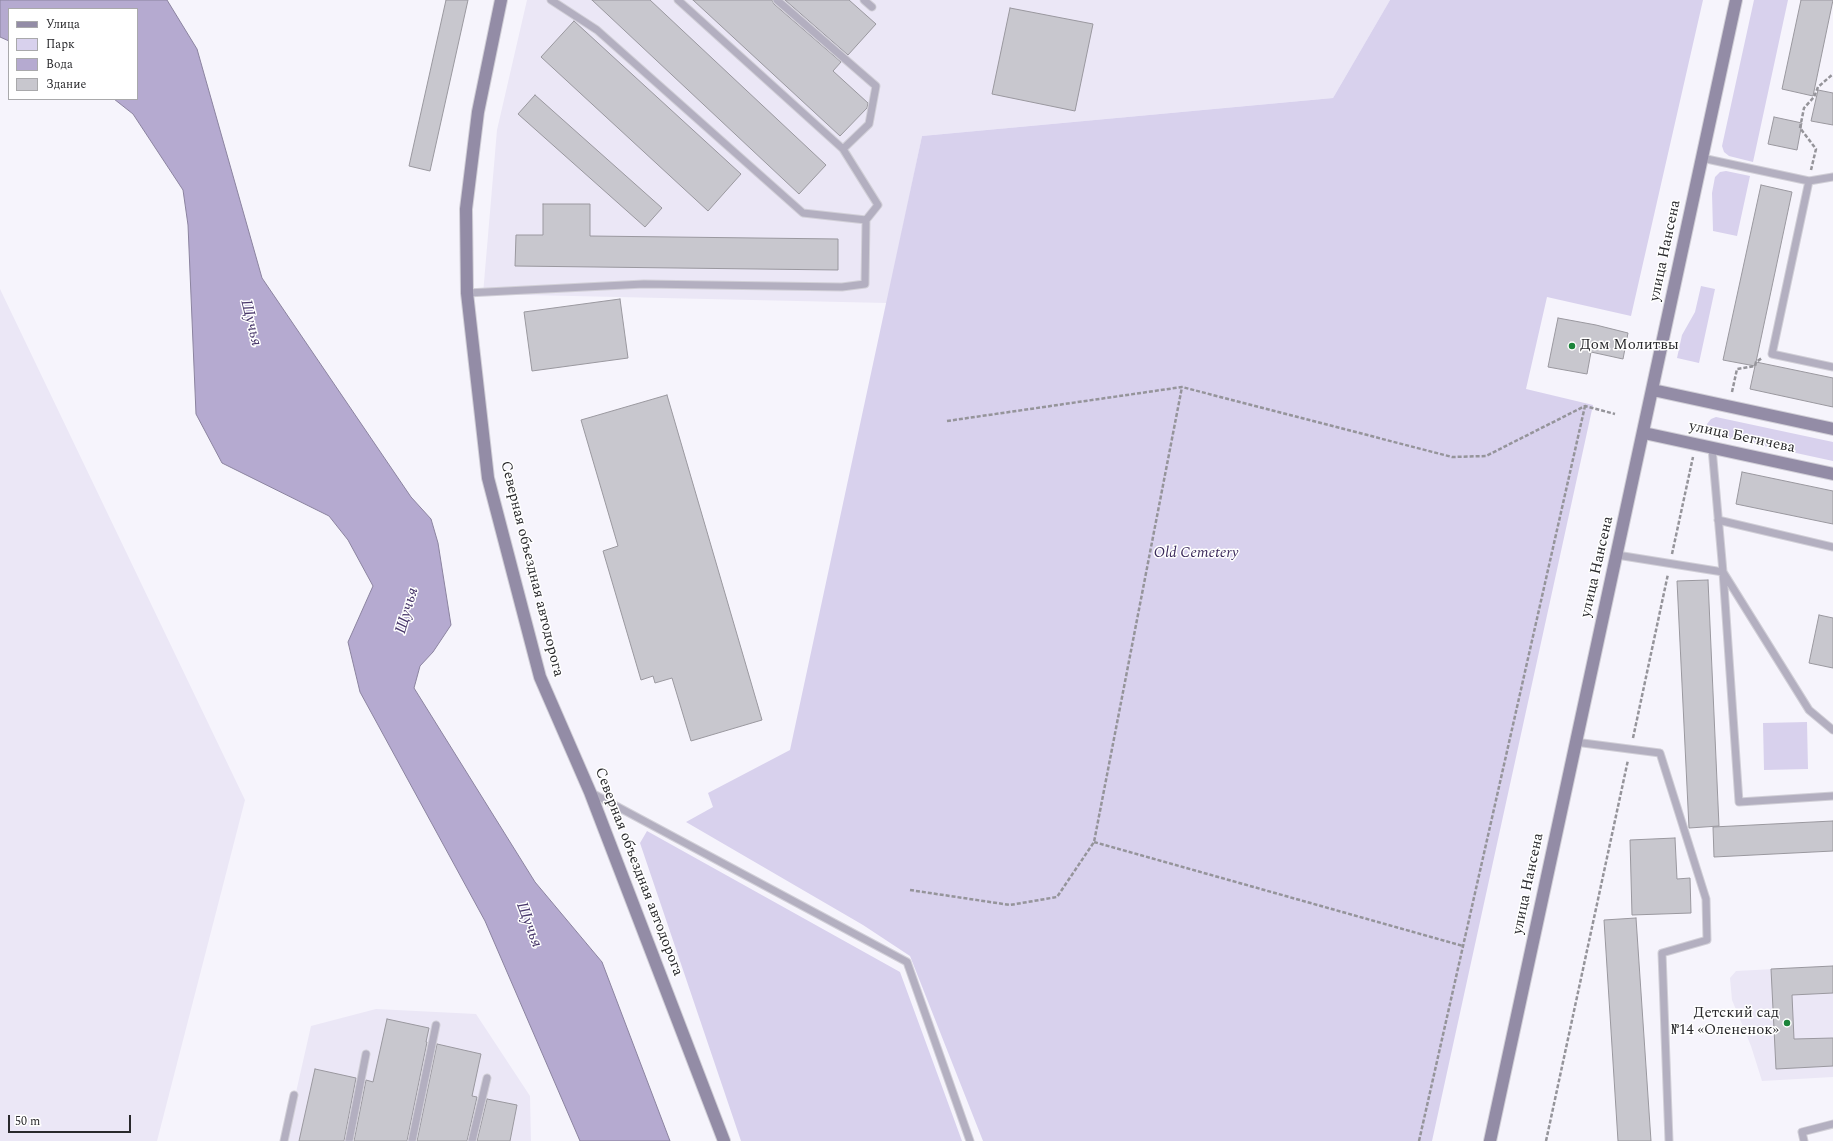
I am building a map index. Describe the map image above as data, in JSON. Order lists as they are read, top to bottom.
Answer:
{
  "streets": {
    "street": ["улица Нансена", "улица Бегичева", "Северная объездная автодорога"]
  },
  "crossings": [
    ["улица Нансена", "улица Бегичева"]
  ],
  "water": ["Щучья"],
  "parks": ["Old Cemetery"],
  "places": ["Дом Молитвы", "Детский сад №14 «Олененок»"],
  "legend": [
    "Улица",
    "Парк",
    "Вода",
    "Здание"
  ],
  "scale_bar": "50 m"
}
